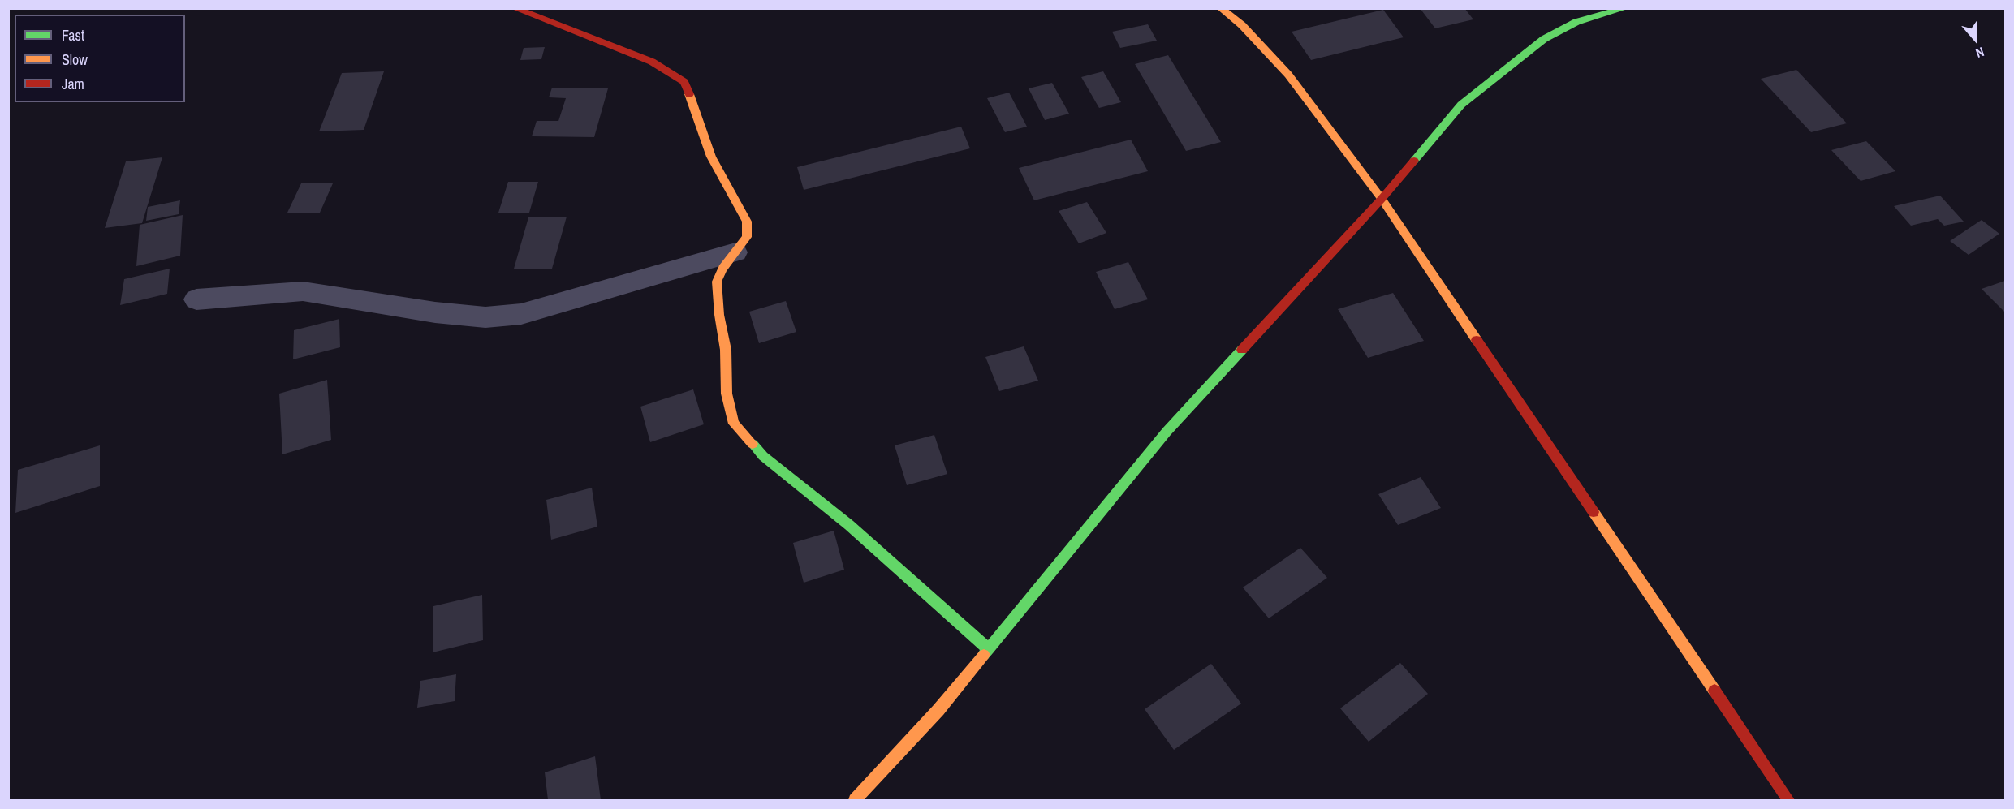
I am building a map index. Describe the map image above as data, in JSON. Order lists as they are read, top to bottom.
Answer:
{
  "legend": ["Fast", "Slow", "Jam"],
  "north": "bottom"
}
